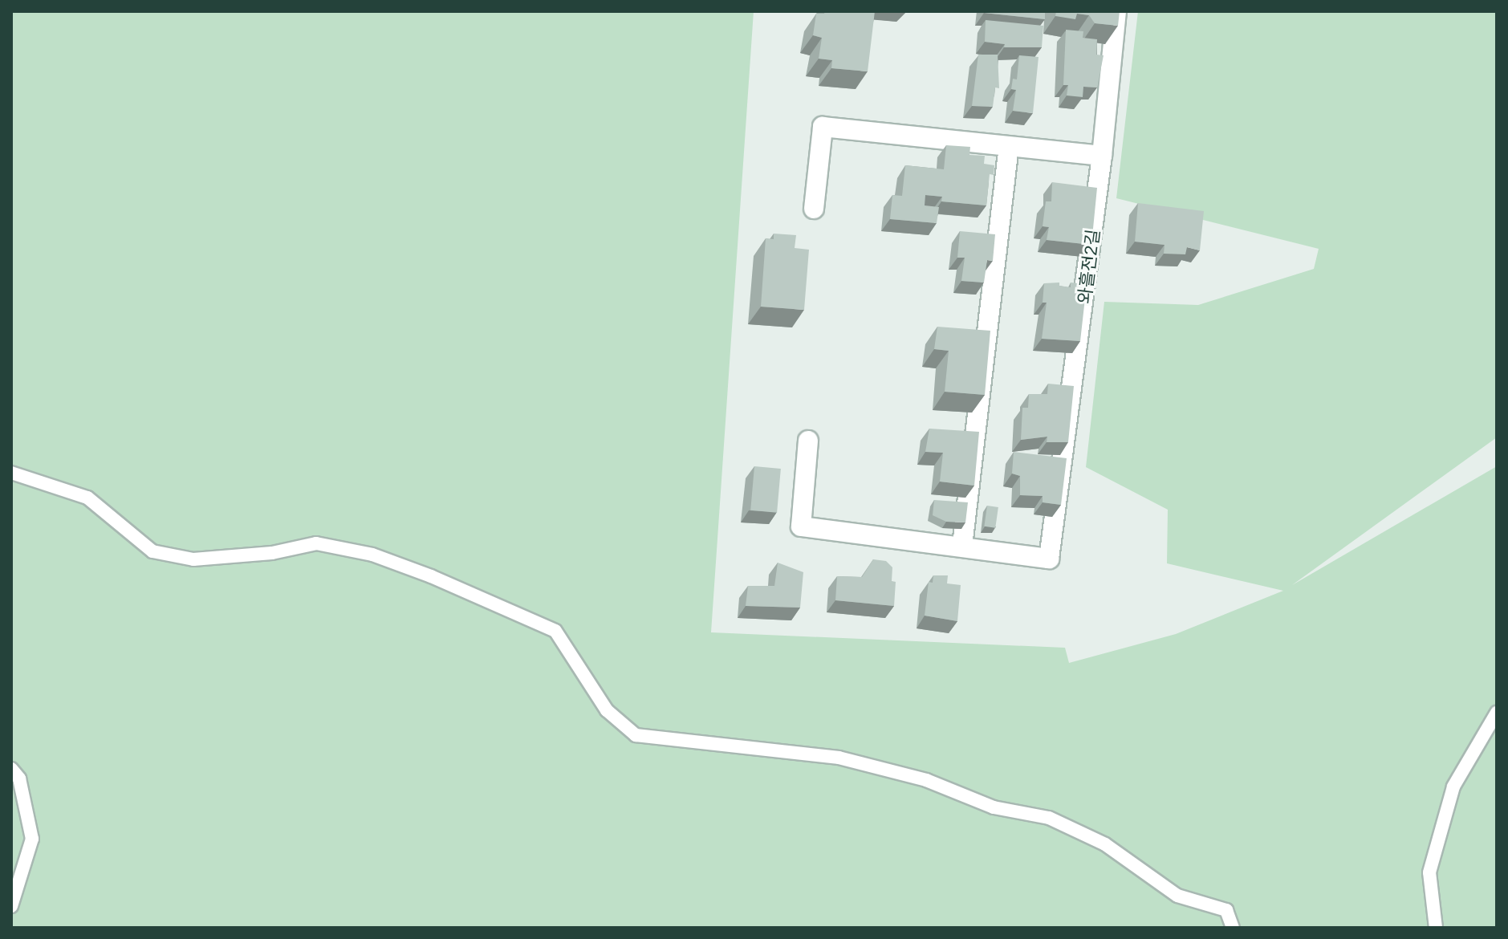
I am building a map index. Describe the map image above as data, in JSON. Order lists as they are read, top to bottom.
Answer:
{
  "streets": {
    "street": ["와흘전2길"]
  }
}
